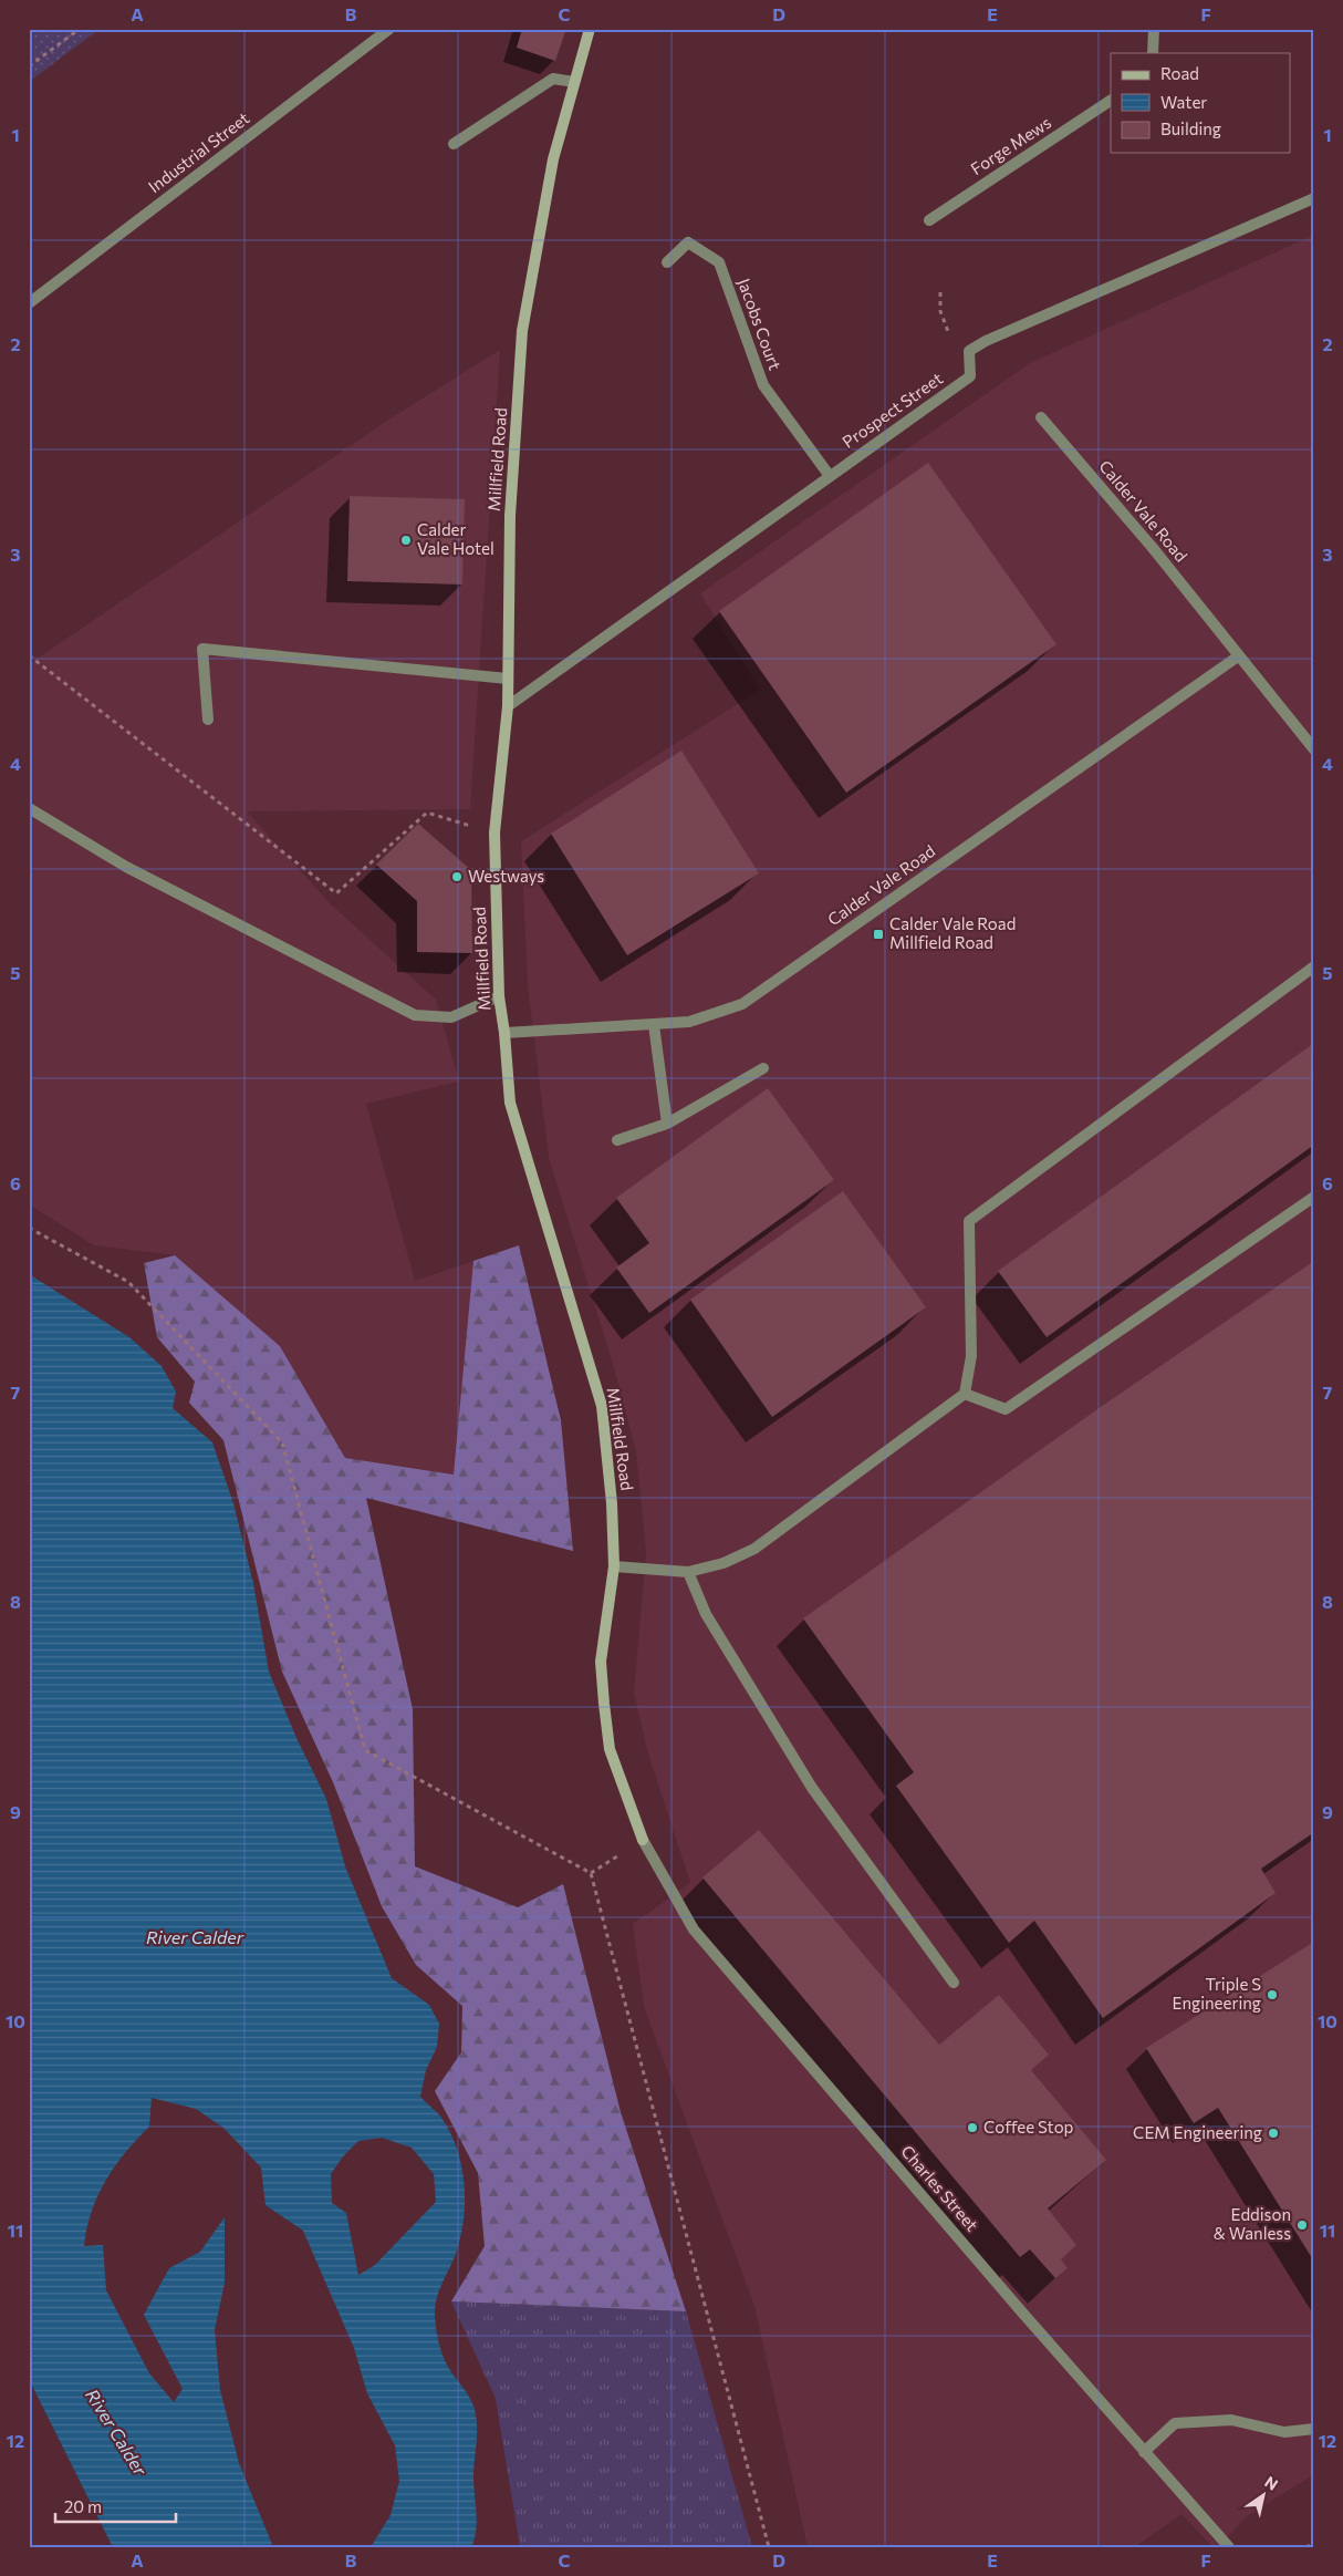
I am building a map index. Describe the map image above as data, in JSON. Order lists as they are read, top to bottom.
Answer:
{
  "streets": {
    "street": [
      "Forge Mews",
      "Industrial Street",
      "Jacobs Court",
      "Prospect Street",
      "Millfield Road",
      "Calder Vale Road",
      "Charles Street"
    ]
  },
  "crossings": [
    ["Jacobs Court", "Prospect Street"],
    ["Prospect Street", "Millfield Road"],
    ["Millfield Road", "Calder Vale Road"],
    ["Millfield Road", "Charles Street"]
  ],
  "water": ["River Calder"],
  "places": {
    "other": [
      "Calder Vale Hotel",
      "Westways",
      "Triple S Engineering",
      "Coffee Stop",
      "CEM Engineering",
      "Eddison & Wanless"
    ],
    "transit": ["Calder Vale Road Millfield Road"]
  },
  "legend": ["Road", "Water", "Building"],
  "scale_bar": "20 m",
  "north": "top right",
  "grid": {
    "columns": [
      "A",
      "B",
      "C",
      "D",
      "E",
      "F"
    ],
    "rows": [
      "1",
      "2",
      "3",
      "4",
      "5",
      "6",
      "7",
      "8",
      "9",
      "10",
      "11",
      "12"
    ]
  }
}
